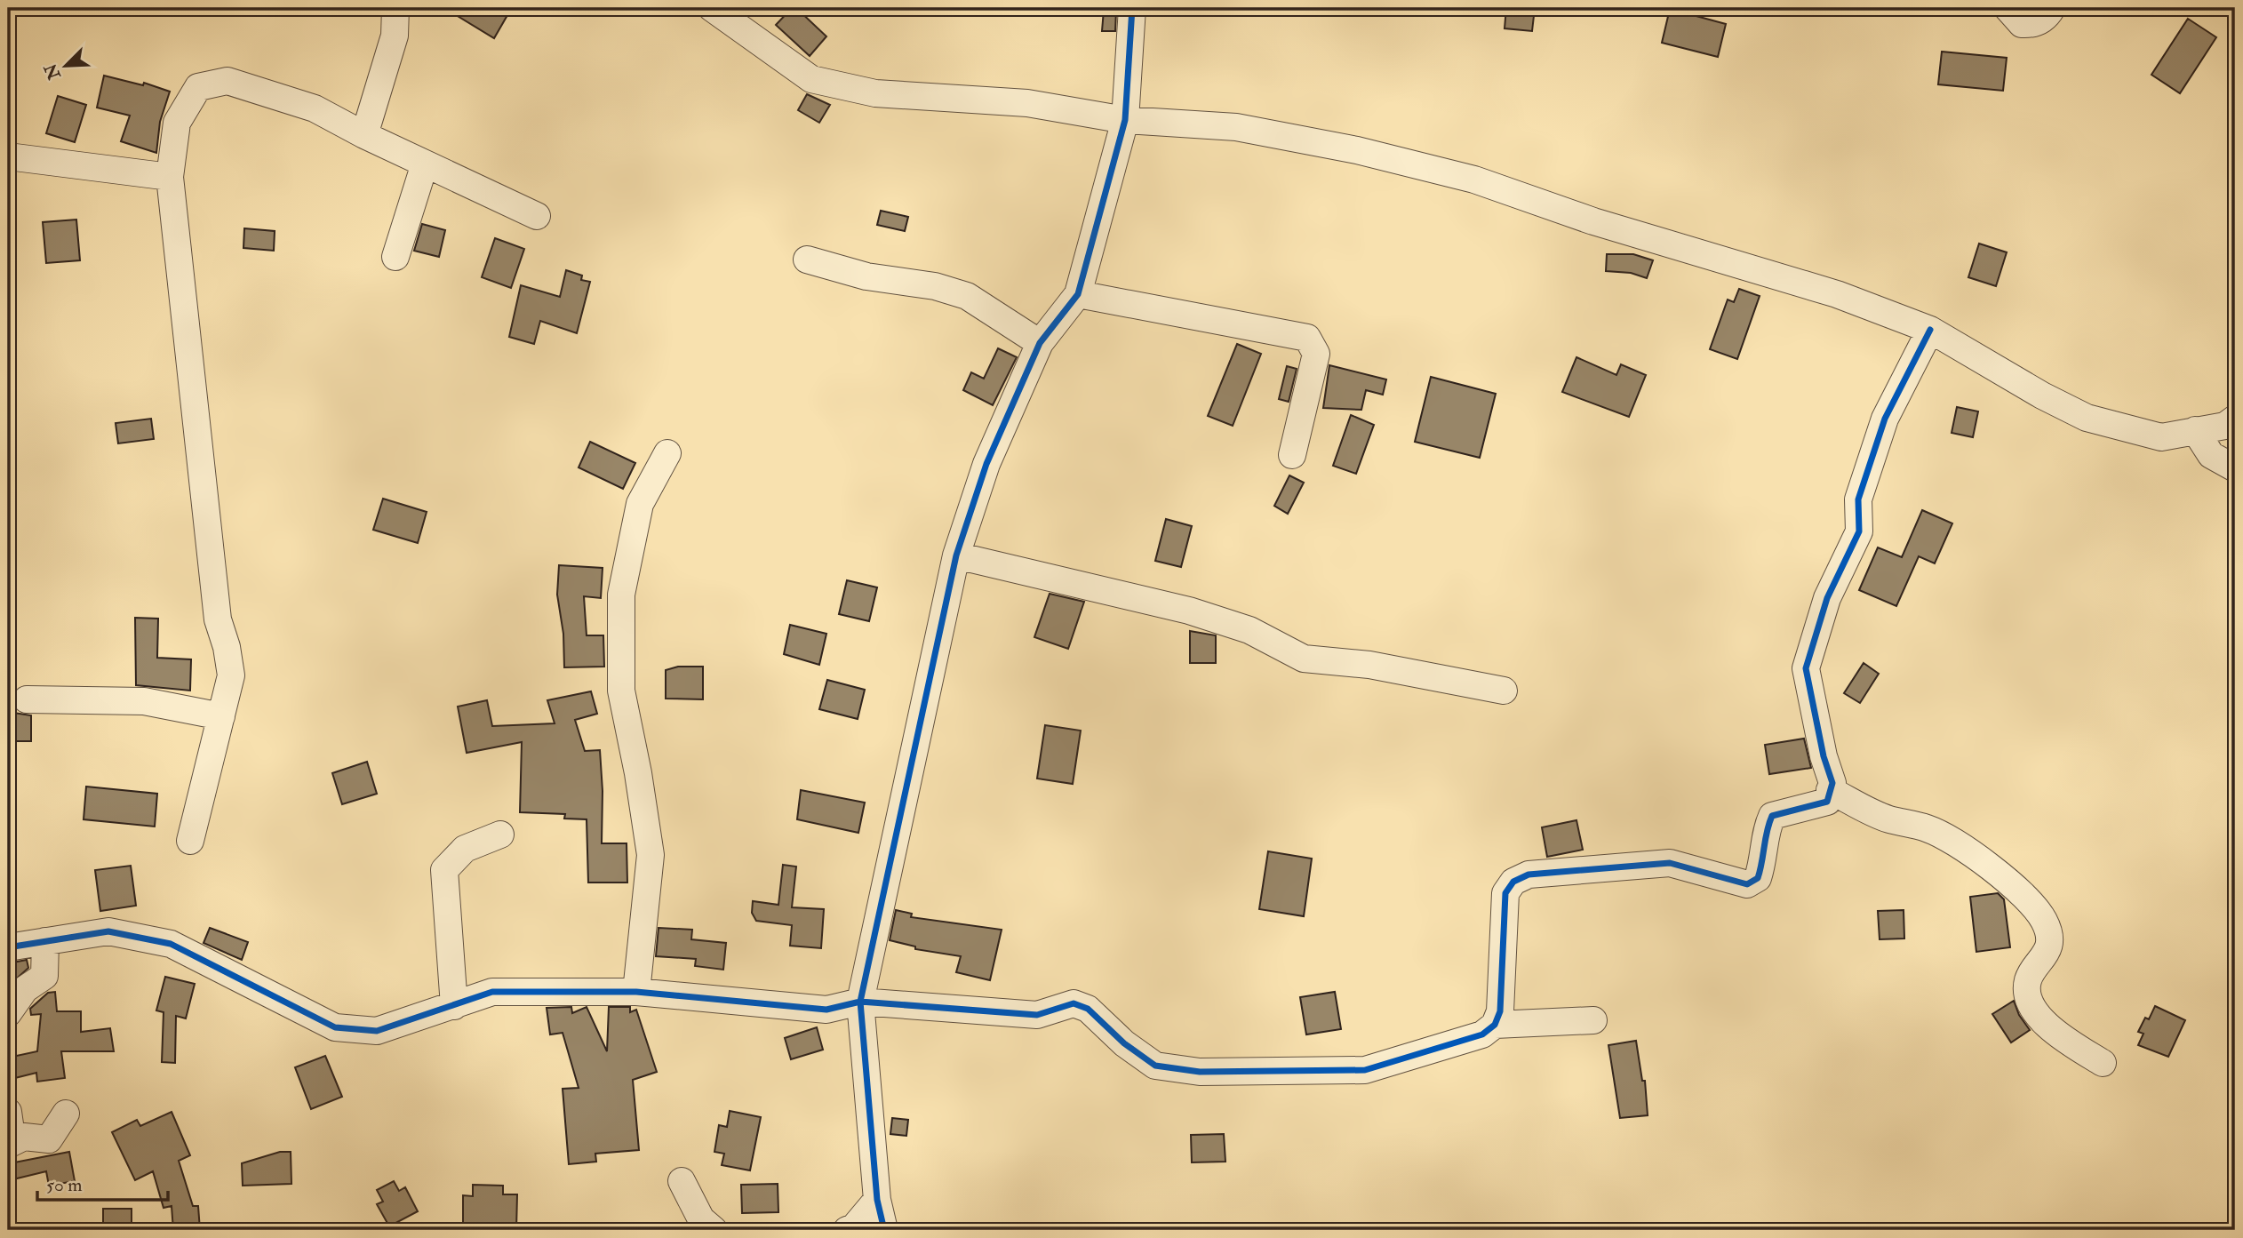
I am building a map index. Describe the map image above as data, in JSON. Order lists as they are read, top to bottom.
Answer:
{
  "scale_bar": "50 m",
  "north": "bottom left"
}
